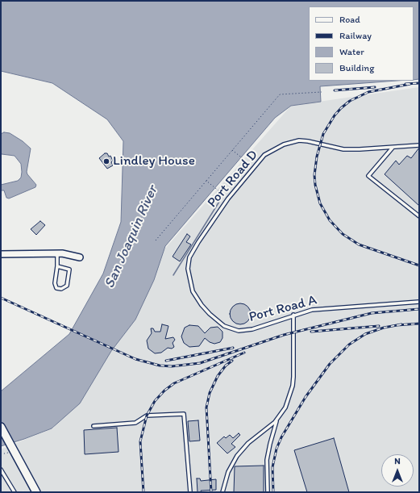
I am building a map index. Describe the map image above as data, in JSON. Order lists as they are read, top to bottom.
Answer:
{
  "streets": {
    "lane": ["Port Road D", "Port Road A"]
  },
  "crossings": [
    ["Port Road D", "Port Road A"]
  ],
  "water": ["San Joaquin River"],
  "places": ["Lindley House"],
  "legend": [
    "Road",
    "Railway",
    "Water",
    "Building"
  ],
  "north": "top"
}
